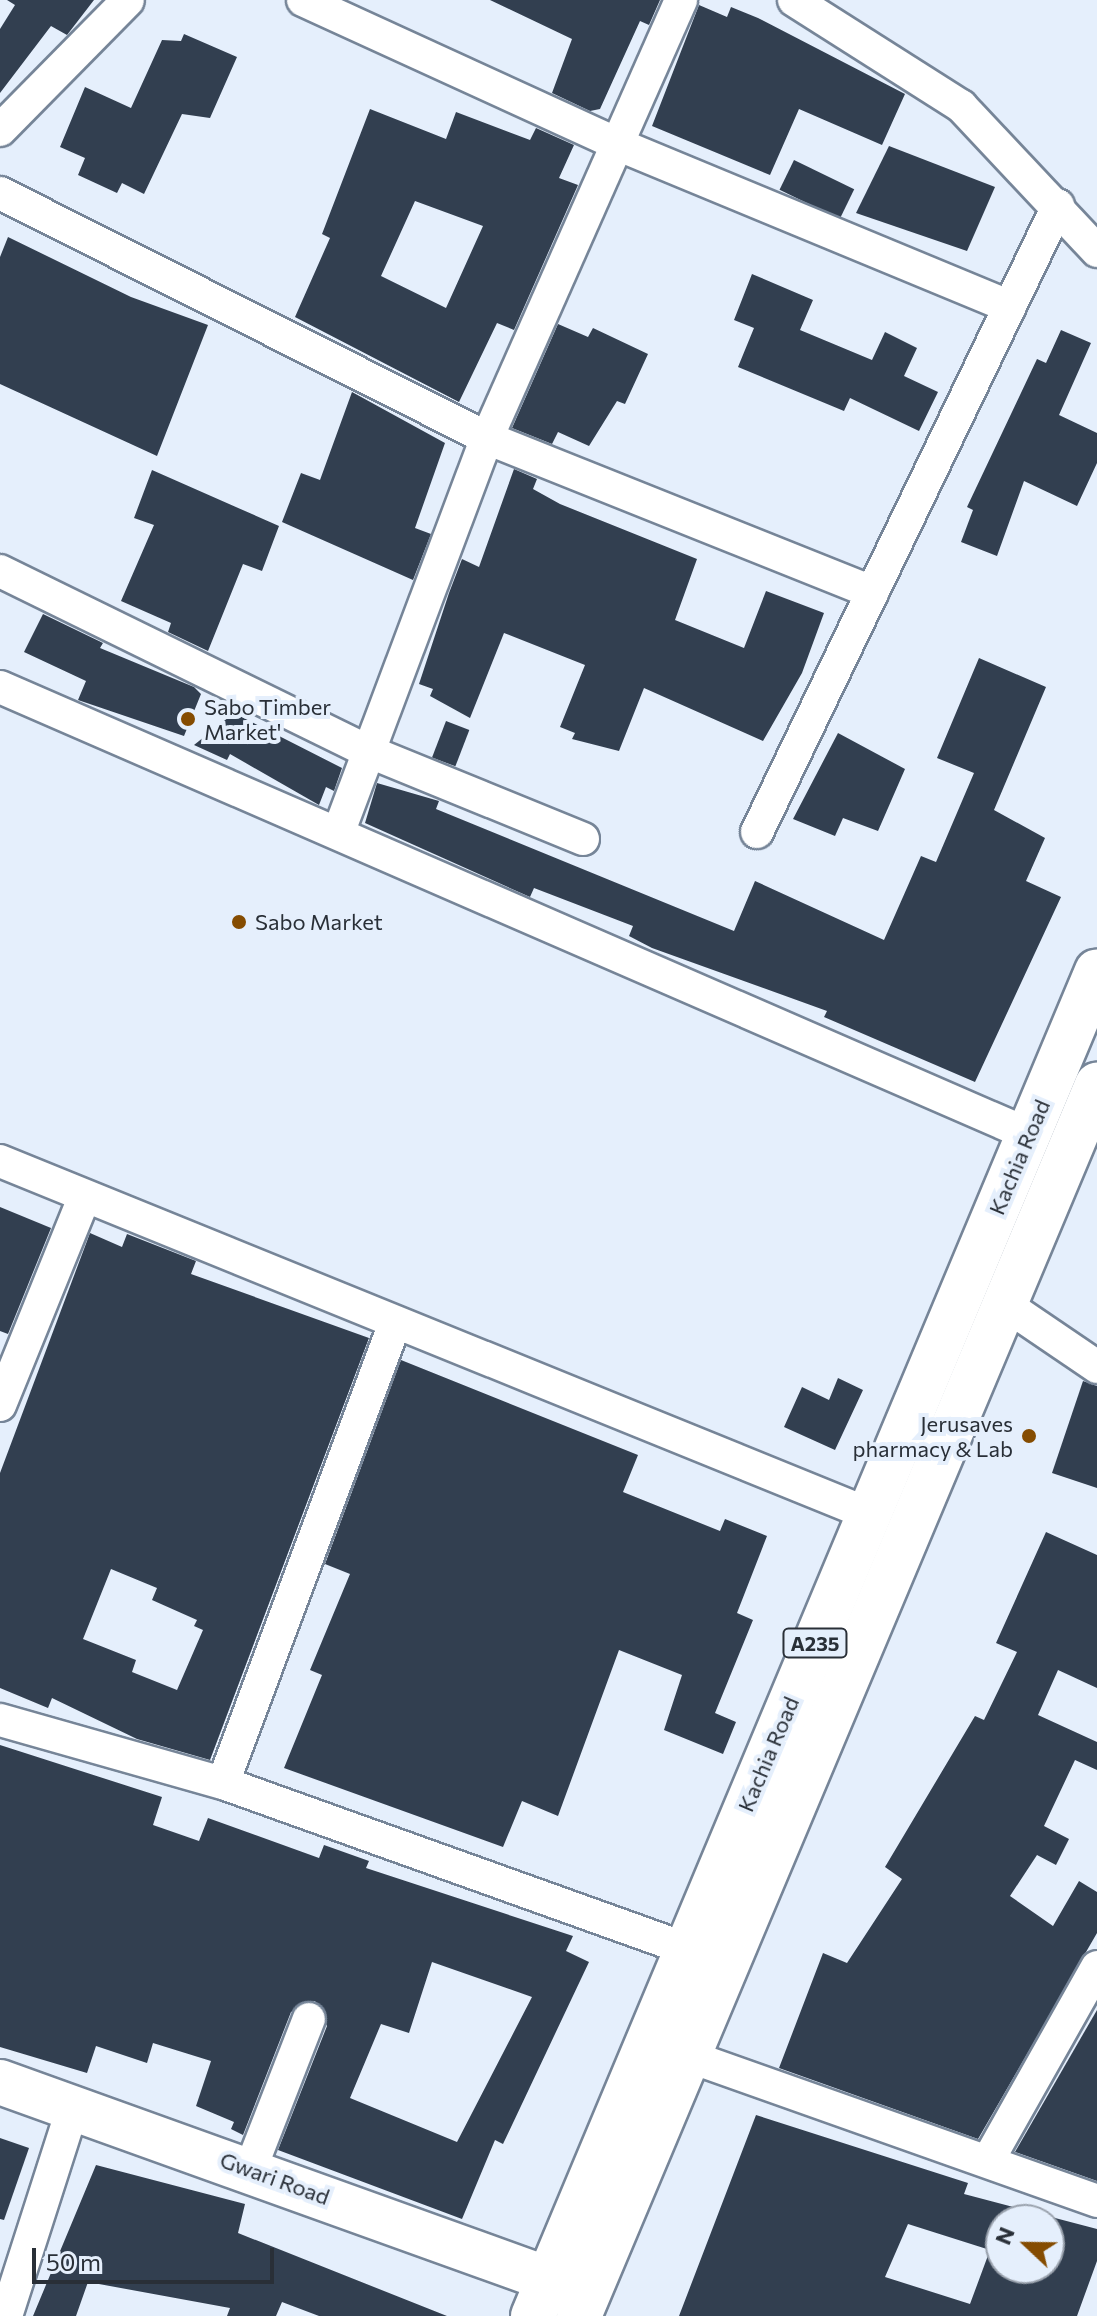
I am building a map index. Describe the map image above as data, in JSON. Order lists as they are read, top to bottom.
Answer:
{
  "streets": {
    "main road": ["Kachia Road", "A235", "Gwari Road"]
  },
  "crossings": [
    ["Kachia Road", "Gwari Road"]
  ],
  "places": ["Sabo Timber Market'", "Sabo Market", "Jerusaves pharmacy & Lab"],
  "scale_bar": "50 m",
  "north": "left"
}
